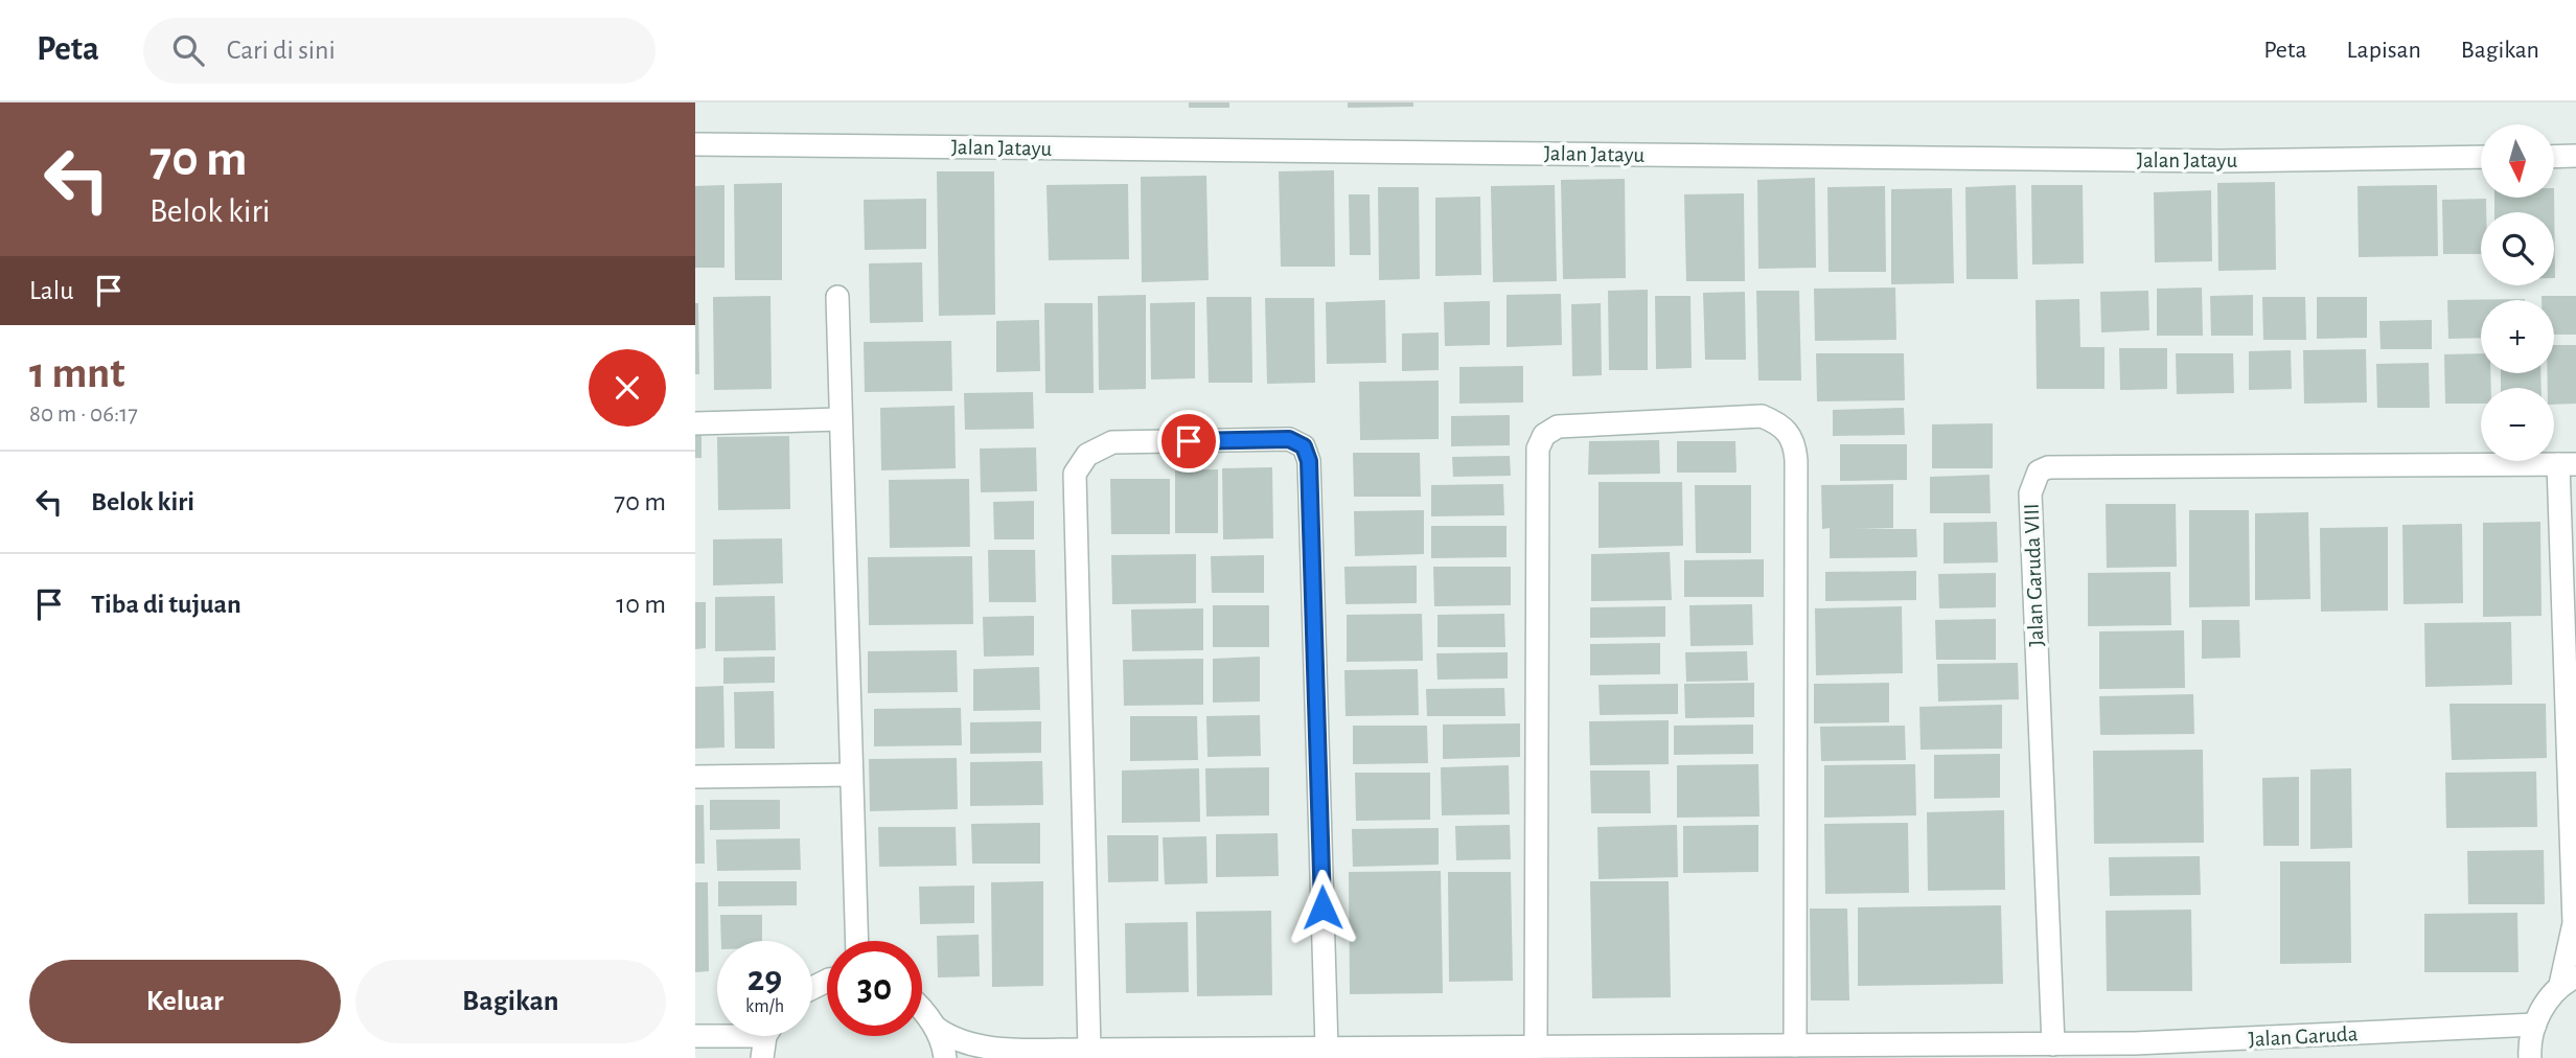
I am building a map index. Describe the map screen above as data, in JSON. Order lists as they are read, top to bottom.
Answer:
{
  "streets": {
    "street": ["Jalan Jatayu", "Jalan Garuda VIII", "Jalan Garuda"]
  },
  "crossings": [
    ["Jalan Garuda VIII", "Jalan Garuda"]
  ],
  "north": "bottom",
  "page": {
    "header": "Peta",
    "search": "Cari di sini",
    "nav": ["Peta", "Lapisan", "Bagikan"],
    "turn": ["70 m", "Belok kiri"],
    "map_buttons": ["+", "−"],
    "then": "Lalu",
    "heading": ["1 mnt", "80 m · 06:17"],
    "list": [
      {
        "name": "Belok kiri",
        "value": "70 m"
      },
      {
        "name": "Tiba di tujuan",
        "value": "10 m"
      }
    ],
    "speed": "29 km/h",
    "limit": "30",
    "buttons": ["Keluar", "Bagikan"]
  }
}
